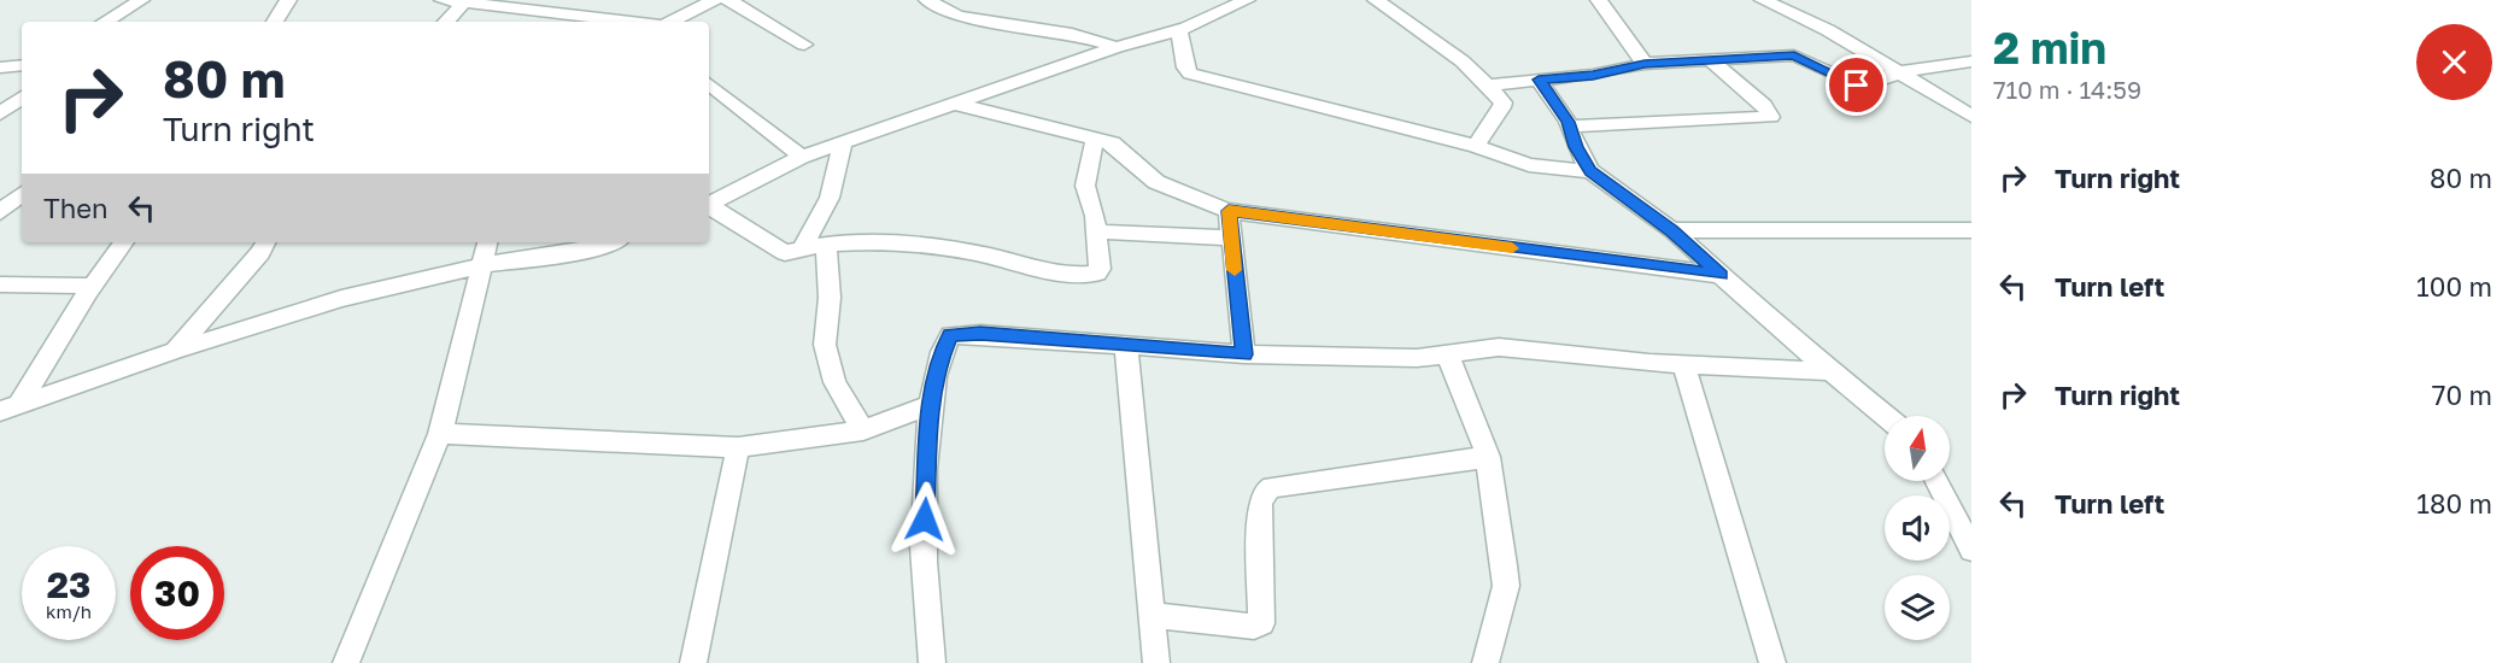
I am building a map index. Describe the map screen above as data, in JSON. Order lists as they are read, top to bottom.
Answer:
{
  "north": "top",
  "page": {
    "heading": ["2 min", "710 m · 14:59"],
    "turn": ["80 m", "Turn right"],
    "list": [
      {
        "name": "Turn right",
        "value": "80 m"
      },
      {
        "name": "Turn left",
        "value": "100 m"
      },
      {
        "name": "Turn right",
        "value": "70 m"
      },
      {
        "name": "Turn left",
        "value": "180 m"
      }
    ],
    "then": "Then",
    "speed": "23 km/h",
    "limit": "30"
  }
}
